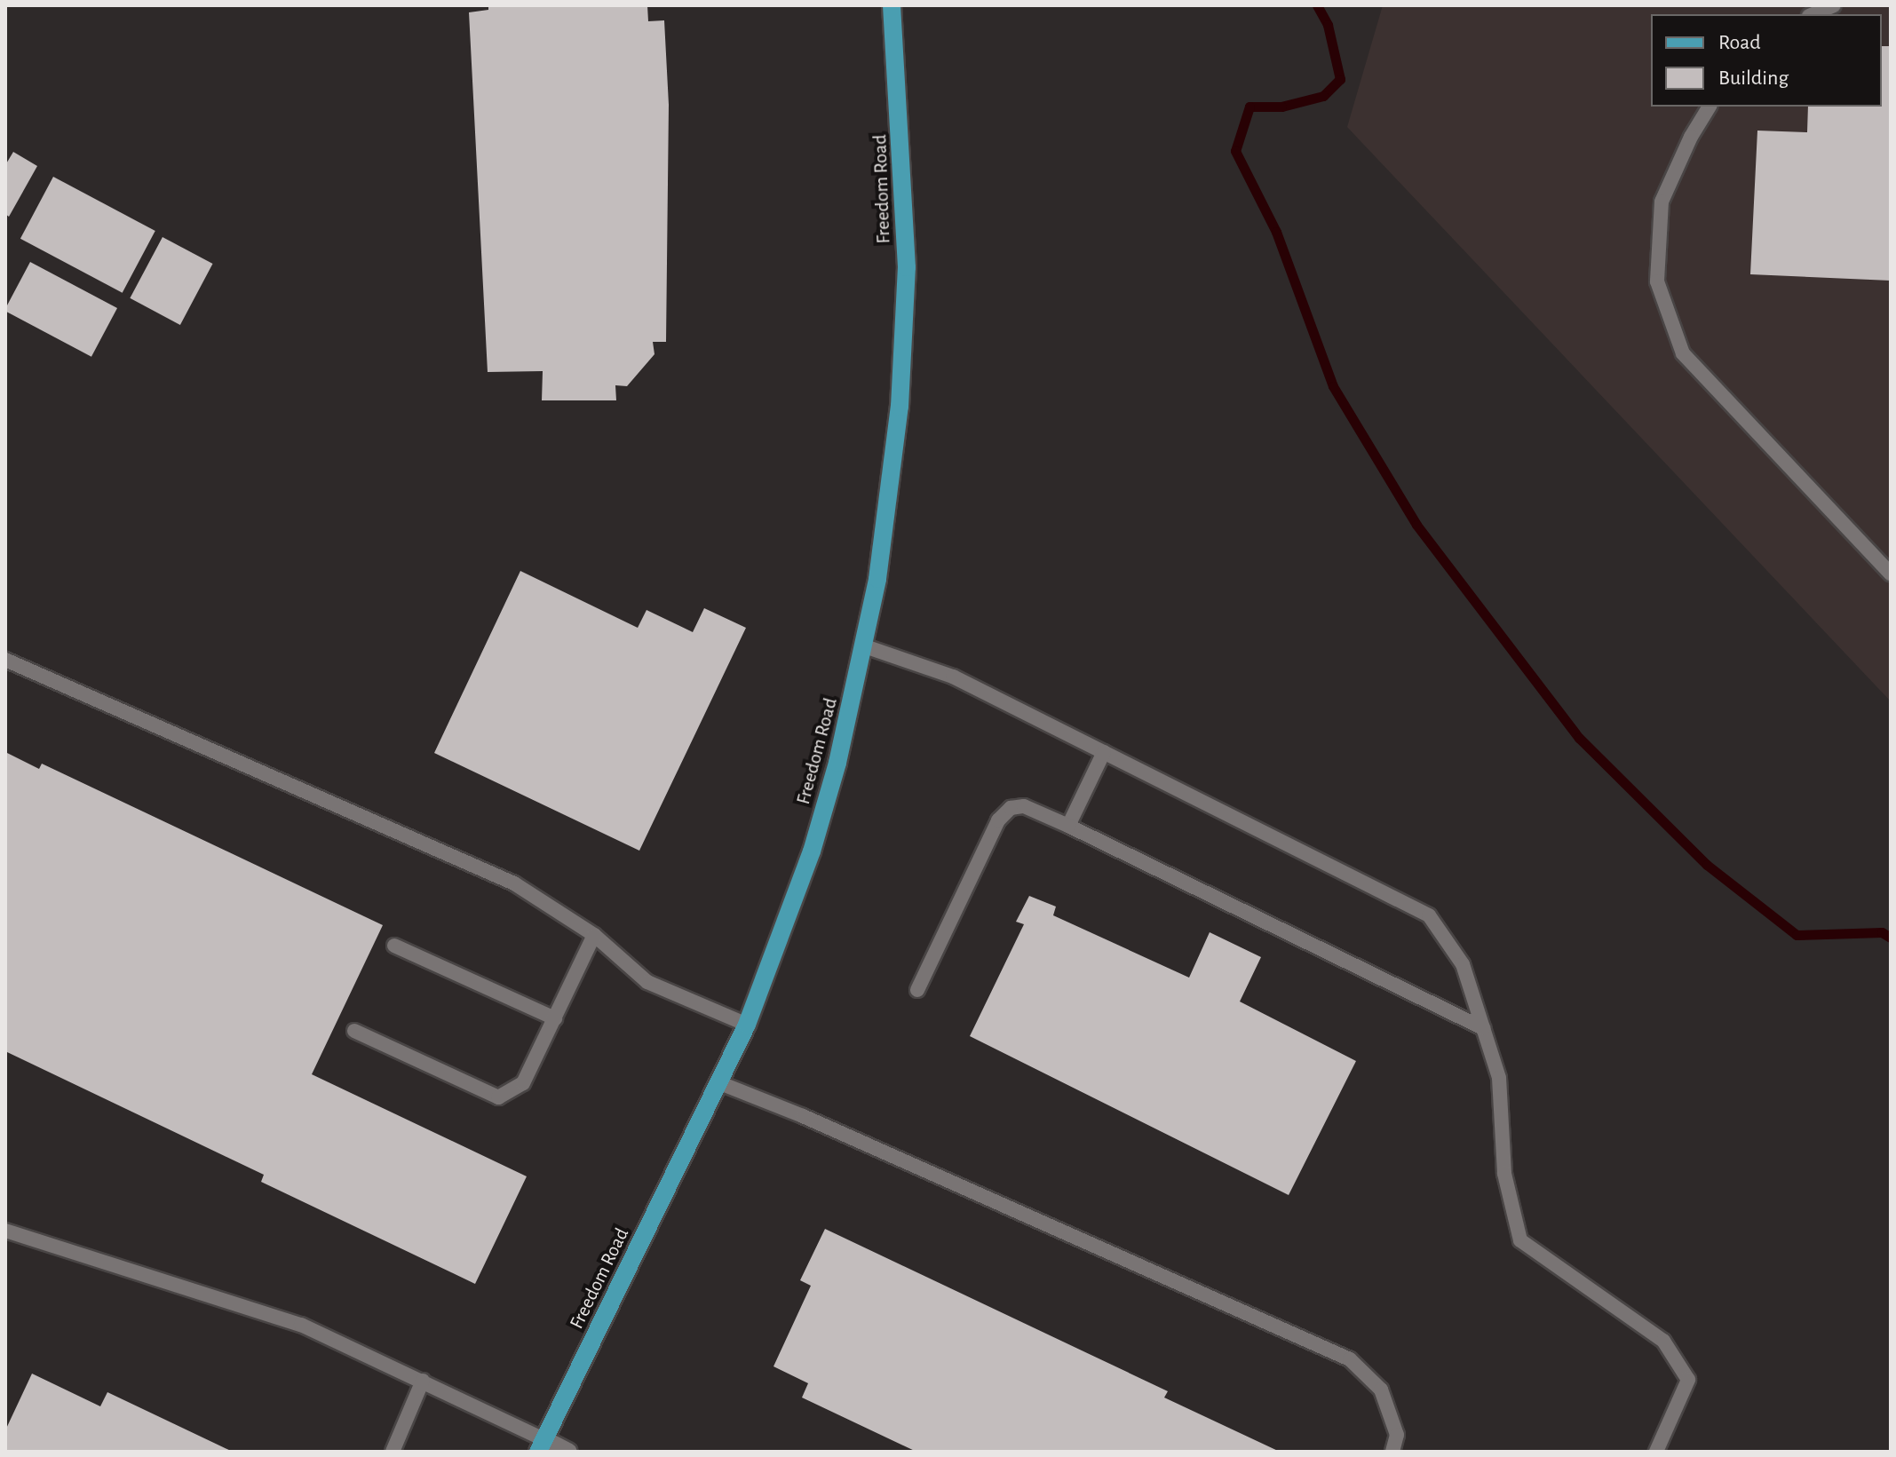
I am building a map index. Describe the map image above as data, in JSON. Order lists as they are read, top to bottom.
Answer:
{
  "streets": {
    "main road": ["Freedom Road"]
  },
  "legend": ["Road", "Building"]
}
